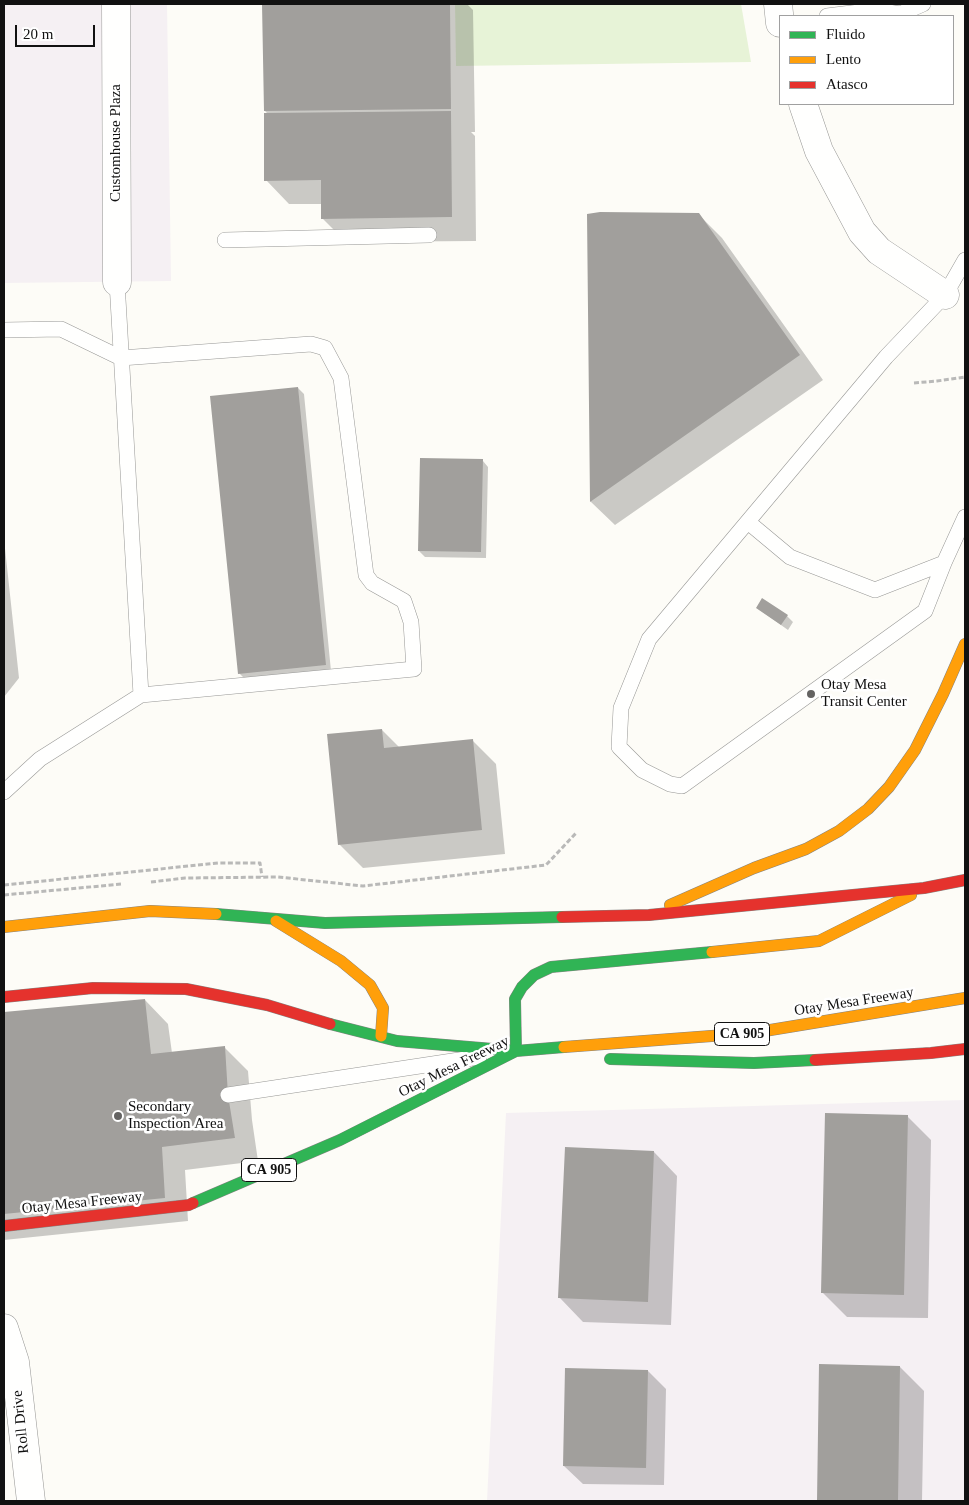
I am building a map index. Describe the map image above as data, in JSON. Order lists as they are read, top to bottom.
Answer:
{
  "streets": {
    "highway": ["Otay Mesa Freeway", "CA 905"],
    "street": ["Customhouse Plaza", "Roll Drive"]
  },
  "places": ["Otay Mesa Transit Center", "Secondary Inspection Area"],
  "legend": ["Fluido", "Lento", "Atasco"],
  "scale_bar": "20 m"
}
